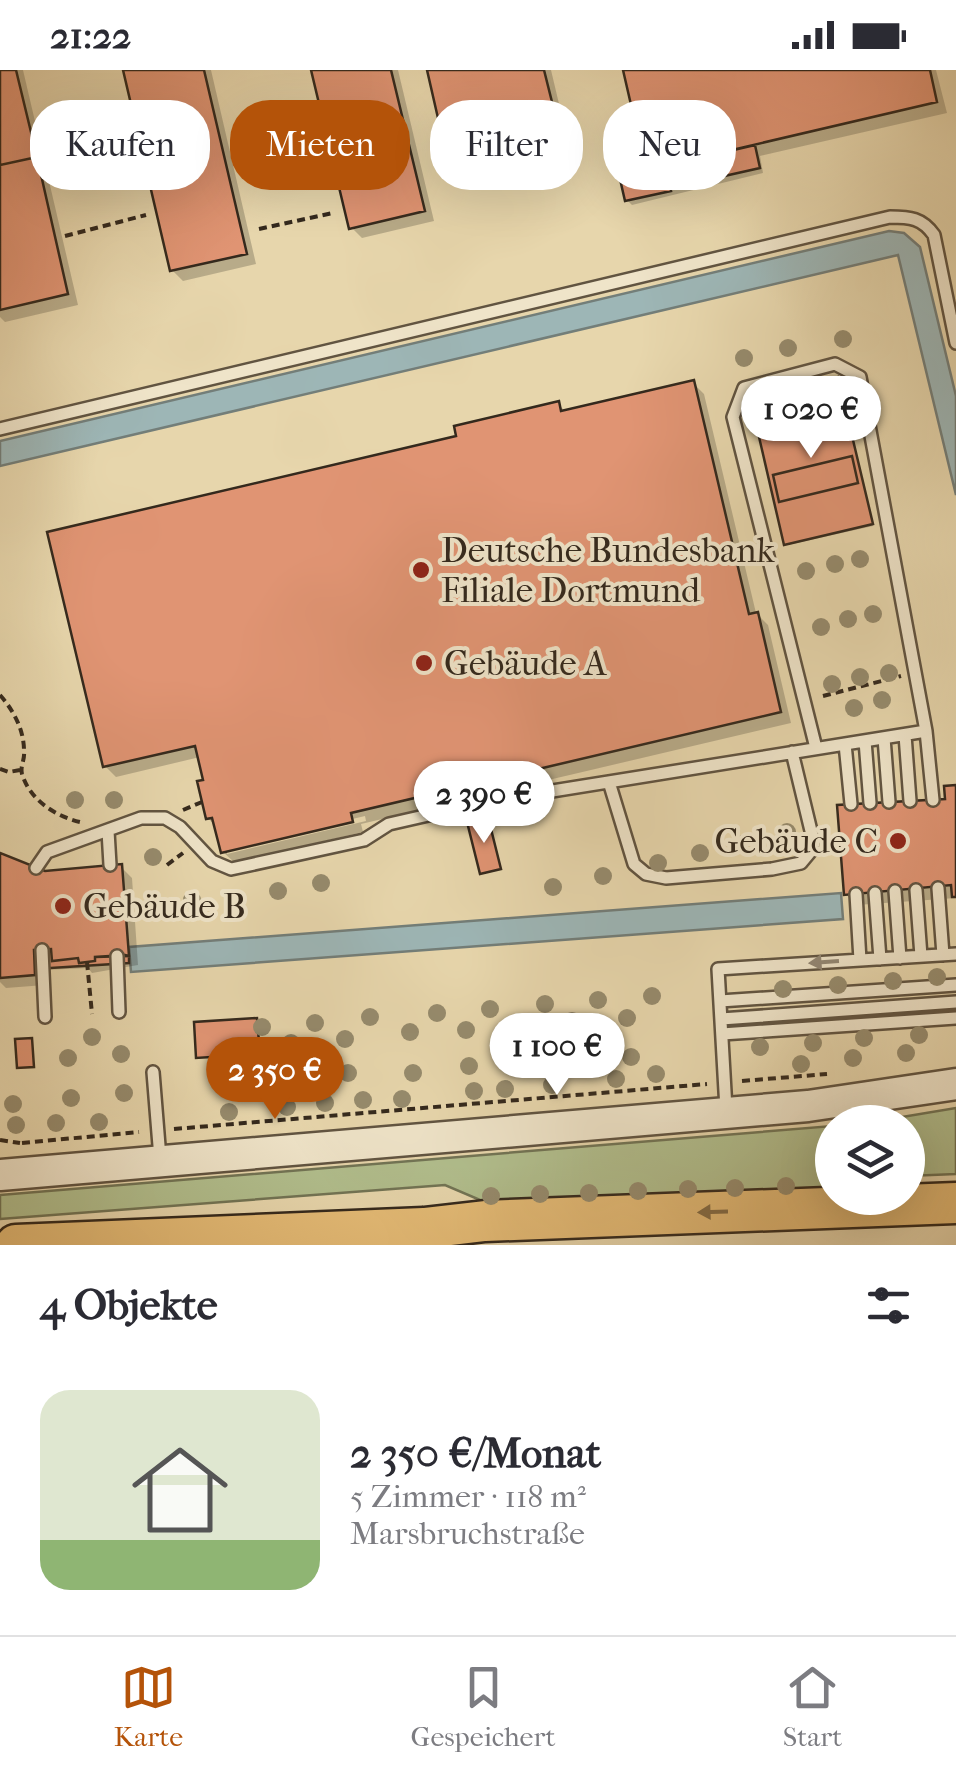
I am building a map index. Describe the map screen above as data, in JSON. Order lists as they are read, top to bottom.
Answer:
{
  "places": [
    "Deutsche Bundesbank Filiale Dortmund",
    "Gebäude A",
    "Gebäude C",
    "Gebäude B"
  ],
  "page": {
    "status": "21:22",
    "chip": [
      "Kaufen",
      "Mieten",
      "Filter",
      "Neu"
    ],
    "price": [
      "1 020 €",
      "2 390 €",
      "1 100 €",
      "2 350 €"
    ],
    "heading": "4 Objekte",
    "list": [
      {
        "name": "2 350 €/Monat",
        "note": "5 Zimmer · 118 m² · Marsbruchstraße"
      }
    ],
    "tabs": ["Karte", "Gespeichert", "Start"]
  }
}
